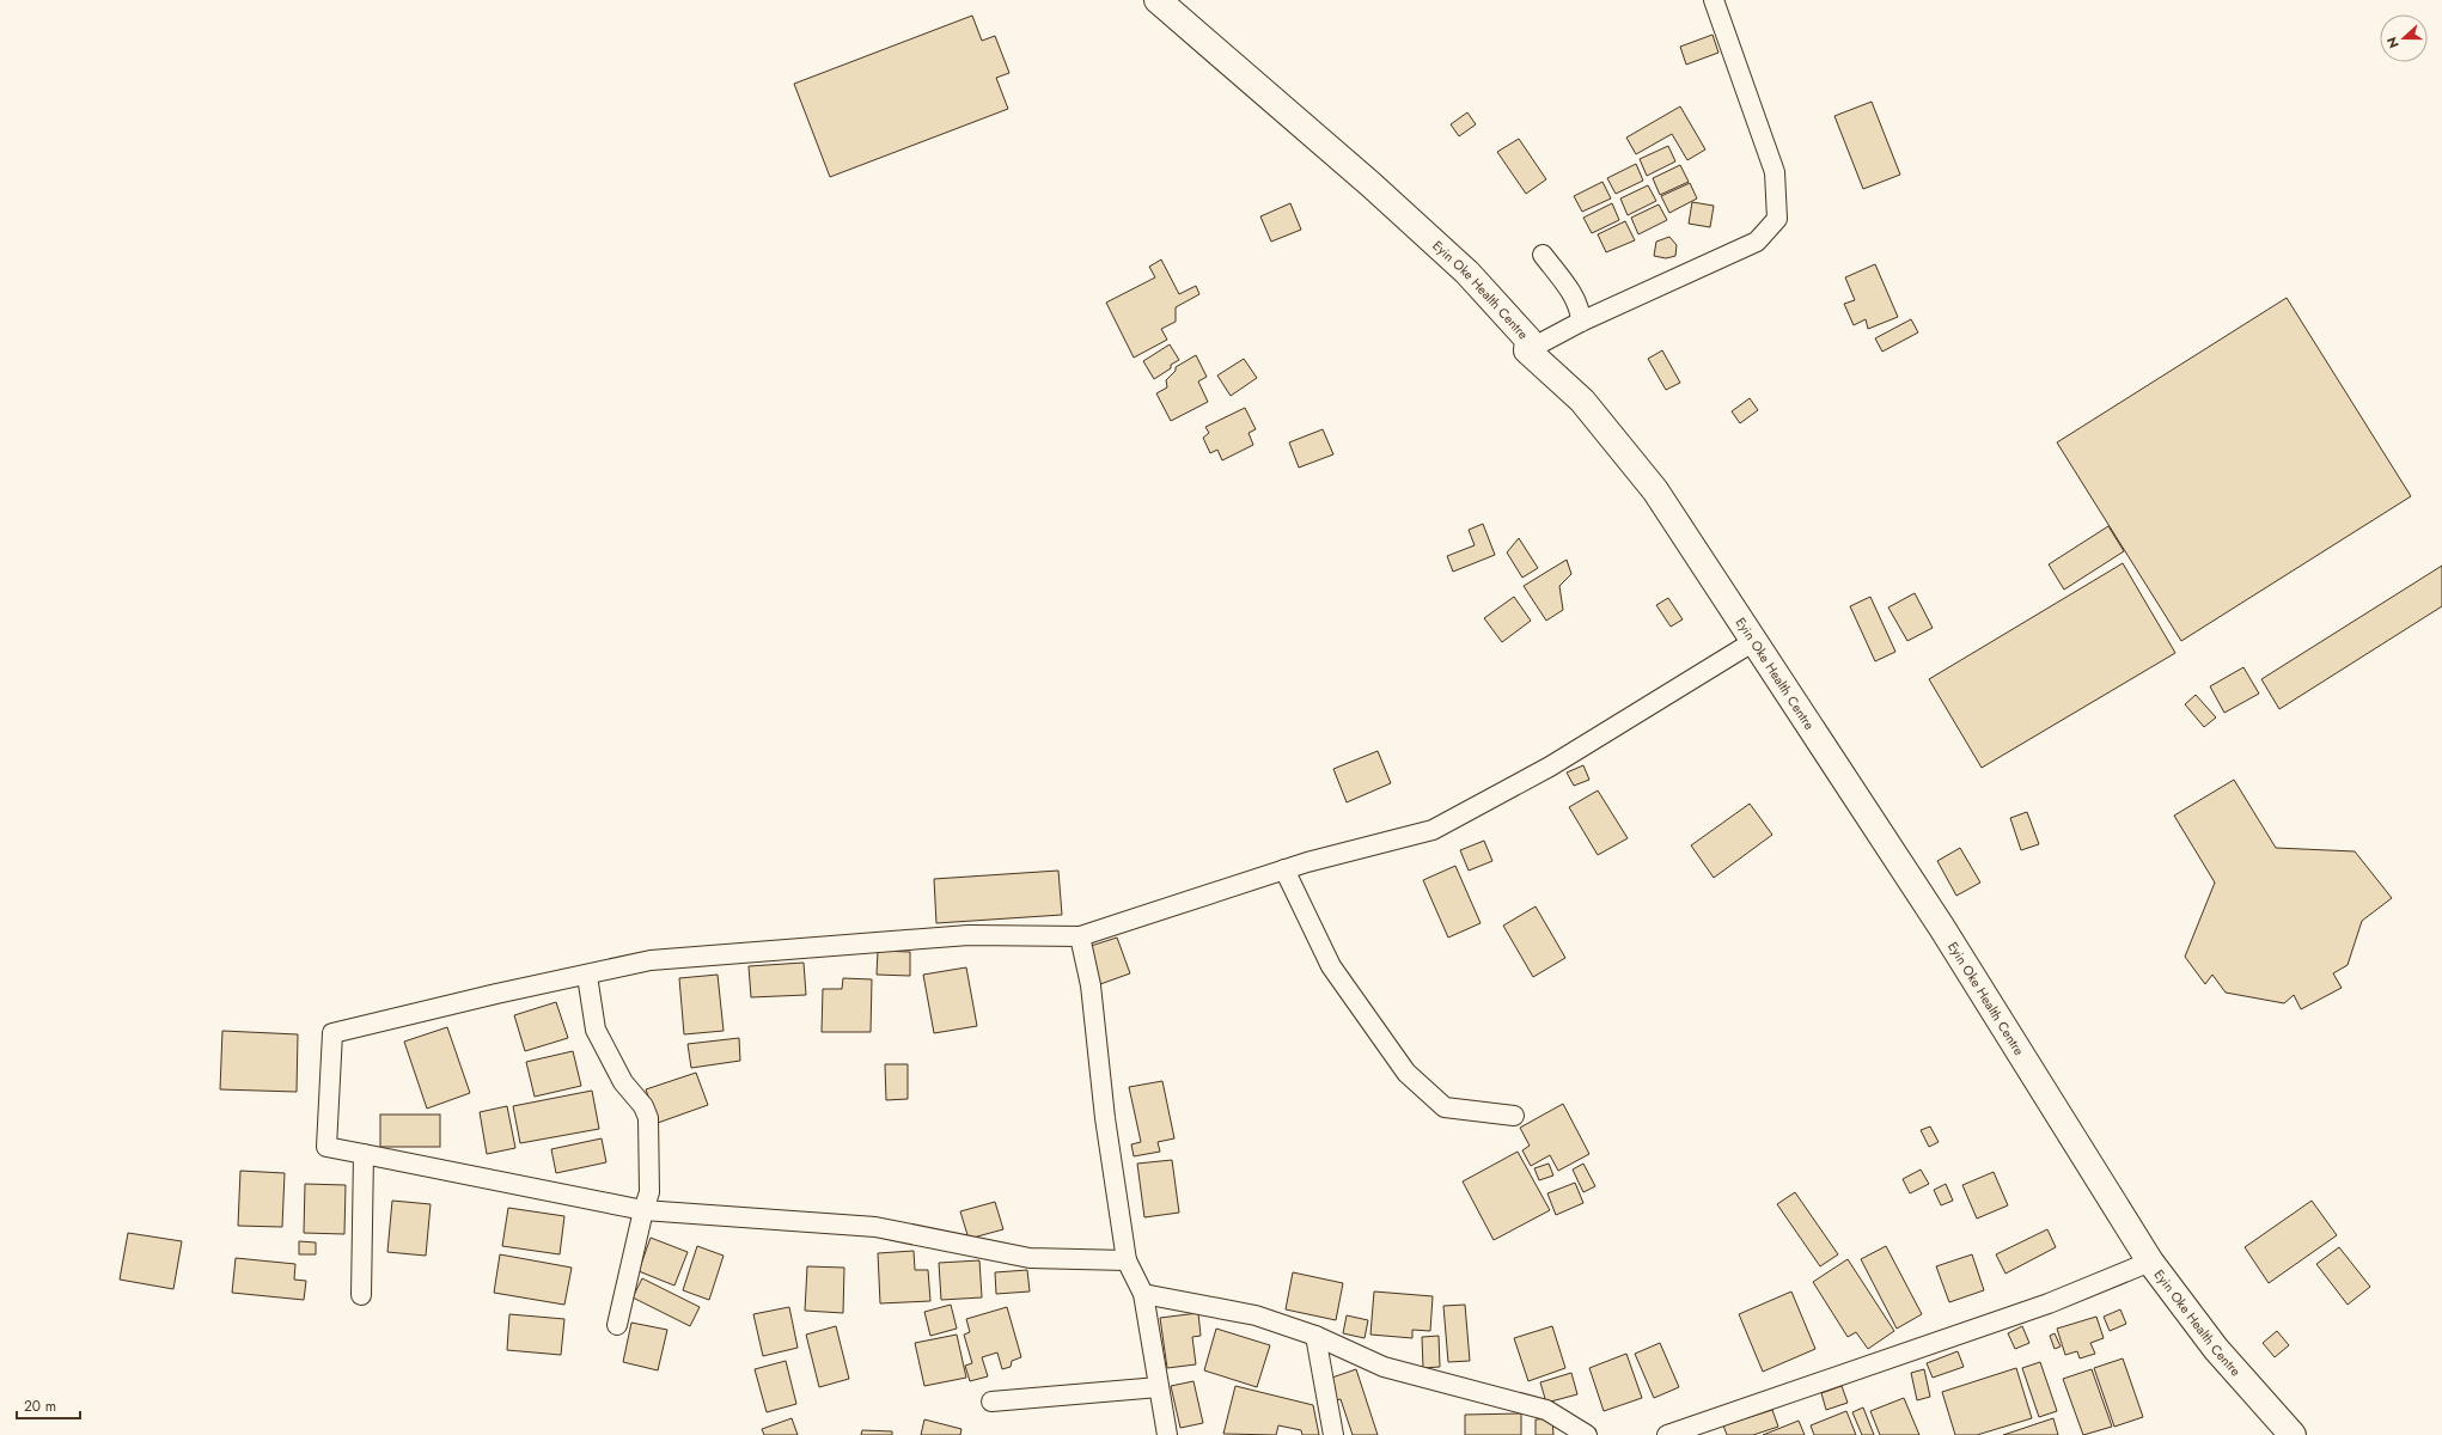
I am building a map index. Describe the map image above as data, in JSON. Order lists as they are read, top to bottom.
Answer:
{
  "streets": {
    "main road": ["Eyin Oke Health Centre"]
  },
  "scale_bar": "20 m",
  "north": "left"
}
